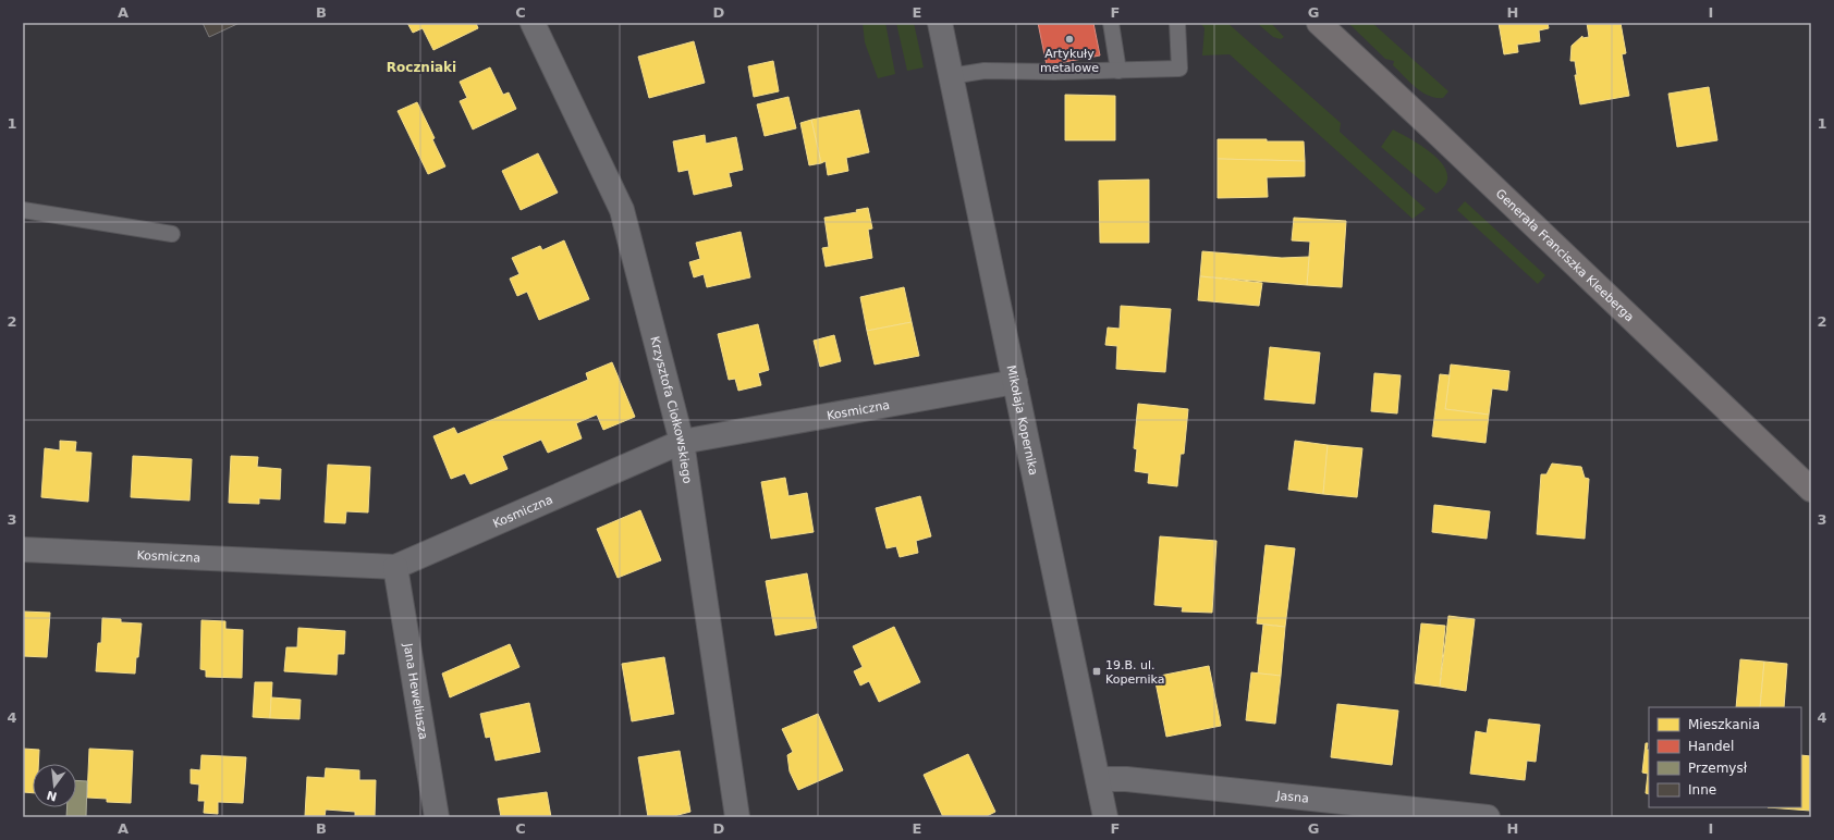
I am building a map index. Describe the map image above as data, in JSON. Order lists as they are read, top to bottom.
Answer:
{
  "streets": {
    "main road": ["Generała Franciszka Kleeberga"],
    "street": [
      "Kosmiczna",
      "Krzysztofa Ciołkowskiego",
      "Mikołaja Kopernika",
      "Jana Heweliusza",
      "Jasna"
    ]
  },
  "crossings": [
    ["Kosmiczna", "Krzysztofa Ciołkowskiego"],
    ["Kosmiczna", "Mikołaja Kopernika"],
    ["Kosmiczna", "Jana Heweliusza"],
    ["Mikołaja Kopernika", "Jasna"]
  ],
  "districts": ["Roczniaki"],
  "places": {
    "other": ["Artykuły metalowe"],
    "transit": ["19.B. ul. Kopernika"]
  },
  "legend": [
    "Mieszkania",
    "Handel",
    "Przemysł",
    "Inne"
  ],
  "north": "bottom",
  "grid": {
    "columns": [
      "A",
      "B",
      "C",
      "D",
      "E",
      "F",
      "G",
      "H",
      "I"
    ],
    "rows": [
      "1",
      "2",
      "3",
      "4"
    ]
  }
}
